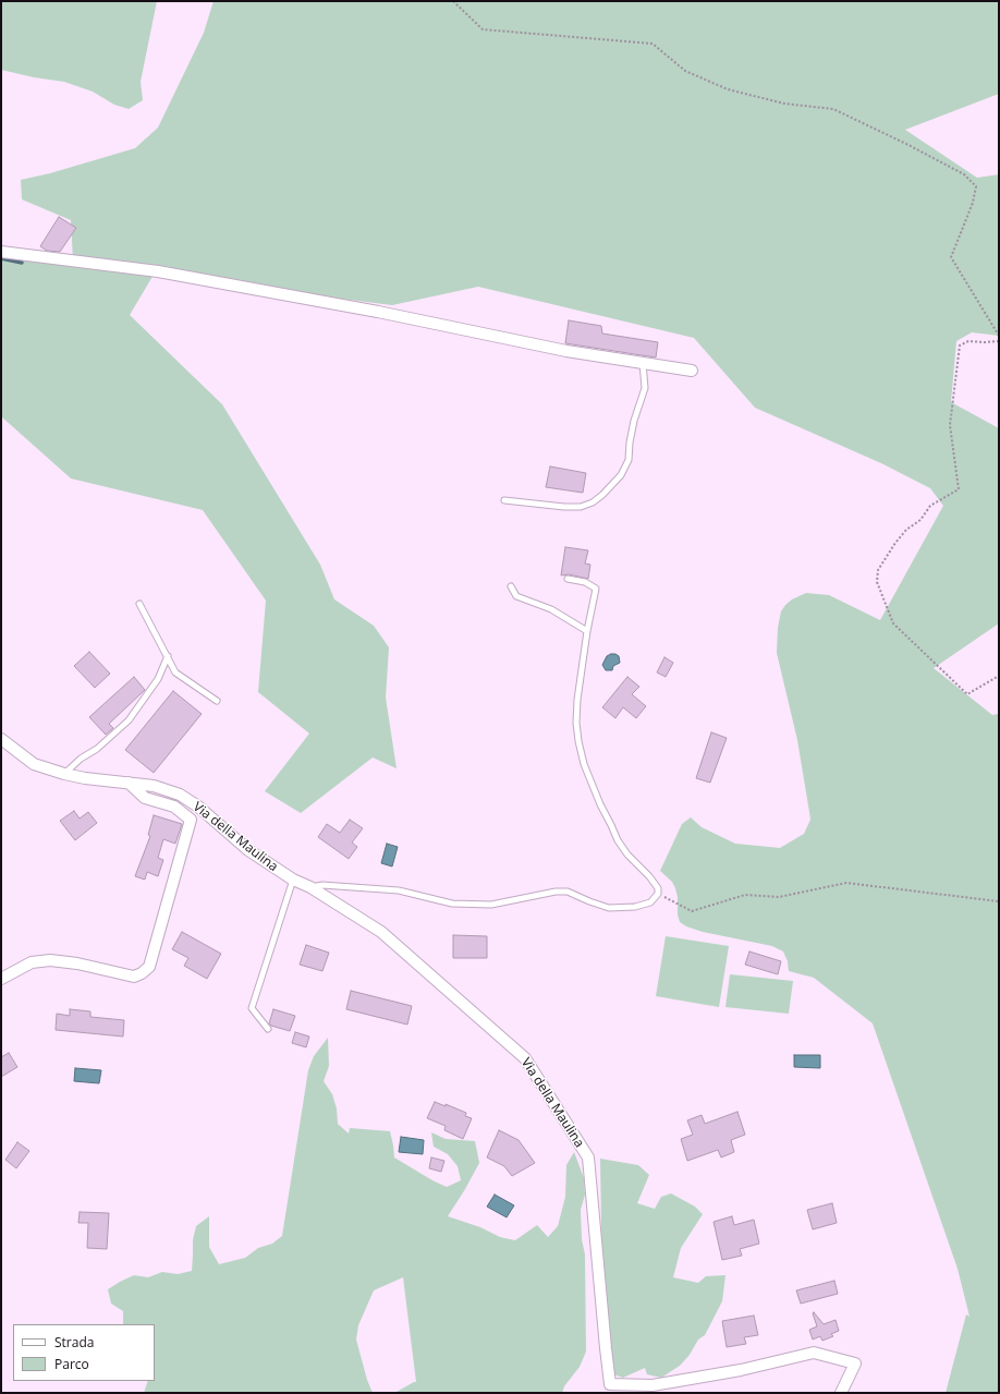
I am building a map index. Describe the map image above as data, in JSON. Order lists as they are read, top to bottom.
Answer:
{
  "streets": {
    "street": ["Via della Maulina"]
  },
  "legend": ["Strada", "Parco"]
}
